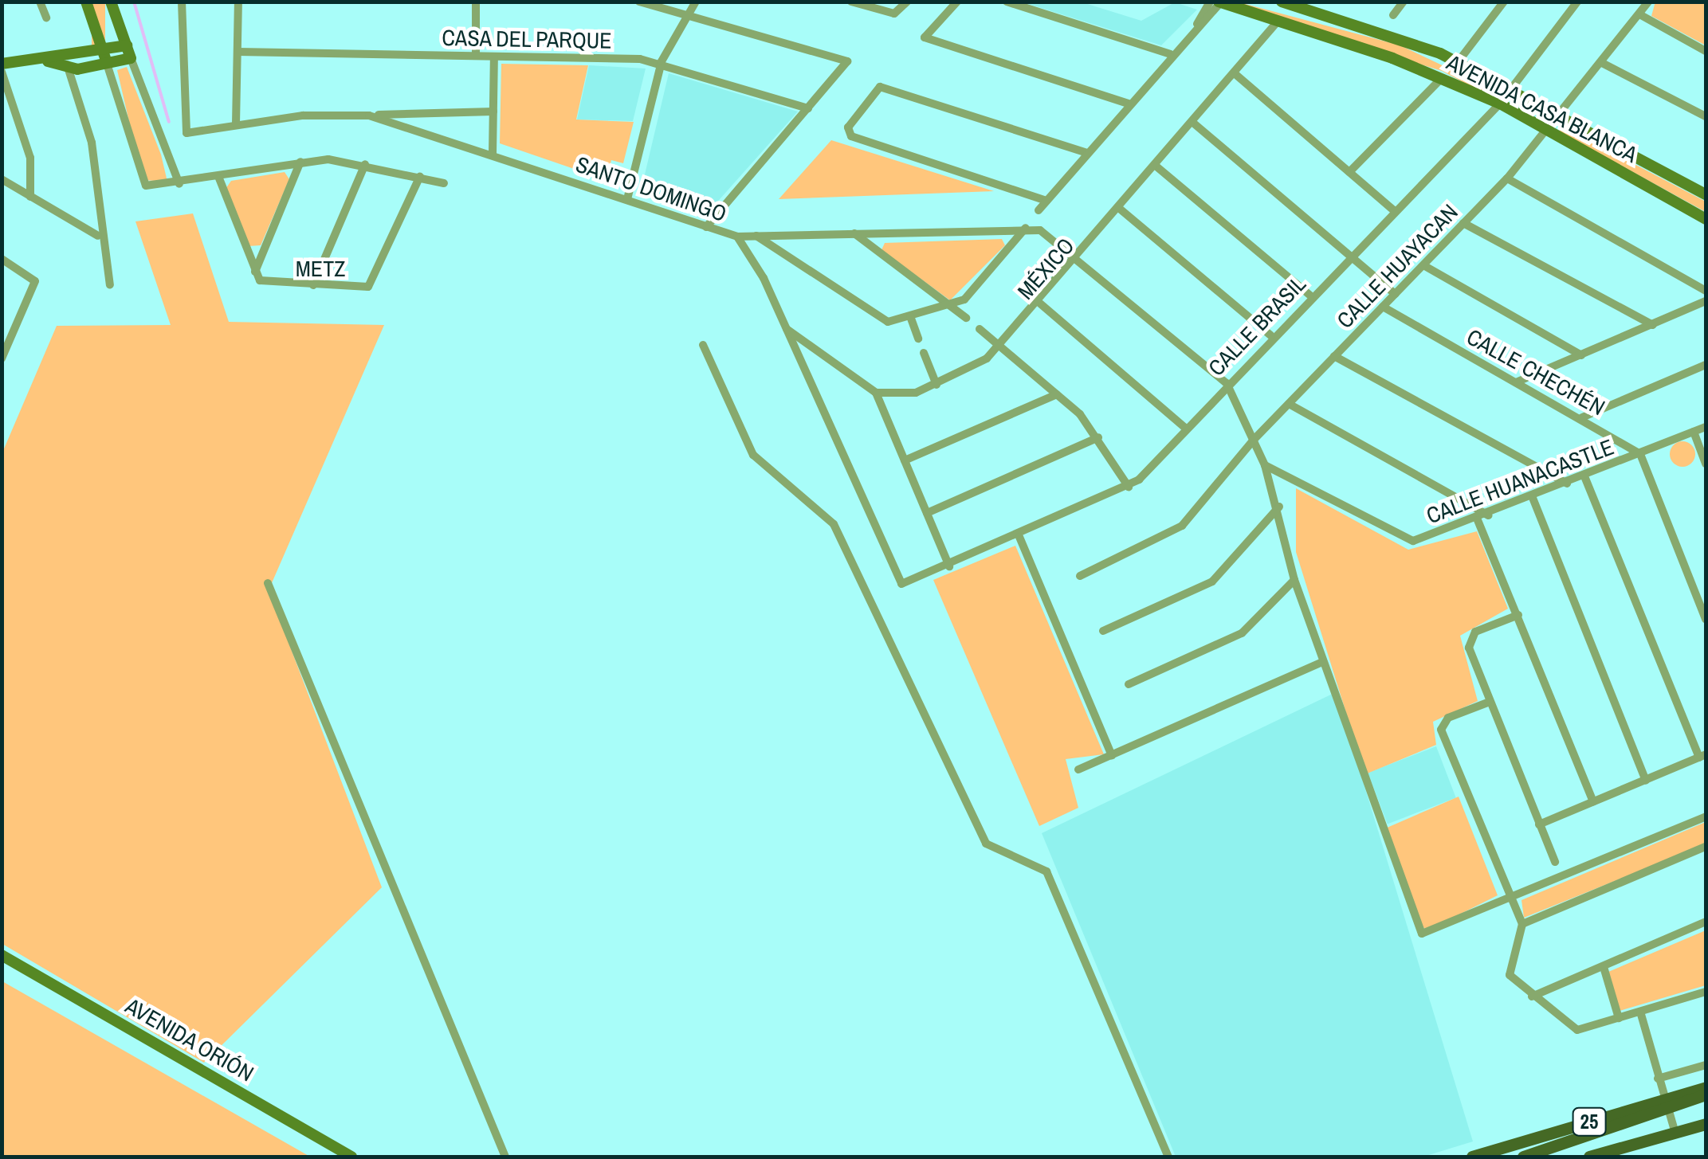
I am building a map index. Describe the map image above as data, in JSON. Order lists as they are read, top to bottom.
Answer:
{
  "streets": {
    "main road": ["25"],
    "street": [
      "CASA DEL PARQUE",
      "AVENIDA CASA BLANCA",
      "SANTO DOMINGO",
      "CALLE HUAYACAN",
      "METZ",
      "MÉXICO",
      "CALLE BRASIL",
      "CALLE CHECHÉN",
      "CALLE HUANACASTLE",
      "AVENIDA ORIÓN"
    ]
  },
  "crossings": [
    ["AVENIDA CASA BLANCA", "CALLE HUAYACAN"],
    ["AVENIDA CASA BLANCA", "MÉXICO"],
    ["AVENIDA CASA BLANCA", "CALLE BRASIL"],
    ["SANTO DOMINGO", "CALLE BRASIL"],
    ["CALLE HUAYACAN", "CALLE CHECHÉN"],
    ["CALLE CHECHÉN", "CALLE HUANACASTLE"]
  ]
}
